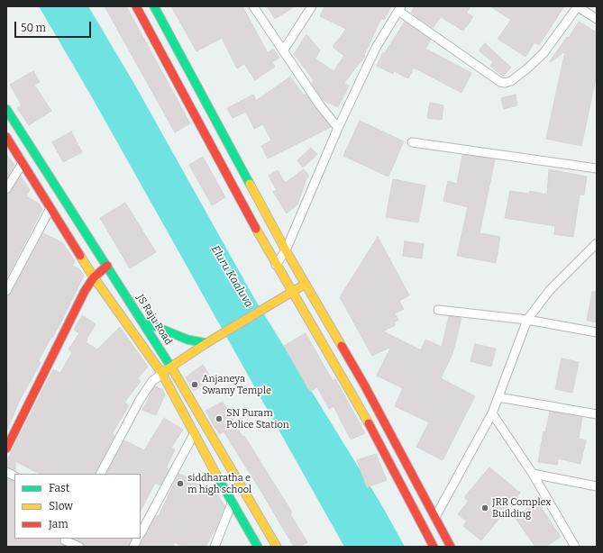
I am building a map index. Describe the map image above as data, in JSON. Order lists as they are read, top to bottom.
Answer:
{
  "streets": {
    "main road": ["JS Raju Road"]
  },
  "water": ["Eluru Kaaluva"],
  "places": [
    "Anjaneya Swamy Temple",
    "SN Puram Police Station",
    "siddharatha e m high school",
    "JRR Complex Building"
  ],
  "legend": ["Fast", "Slow", "Jam"],
  "scale_bar": "50 m"
}
